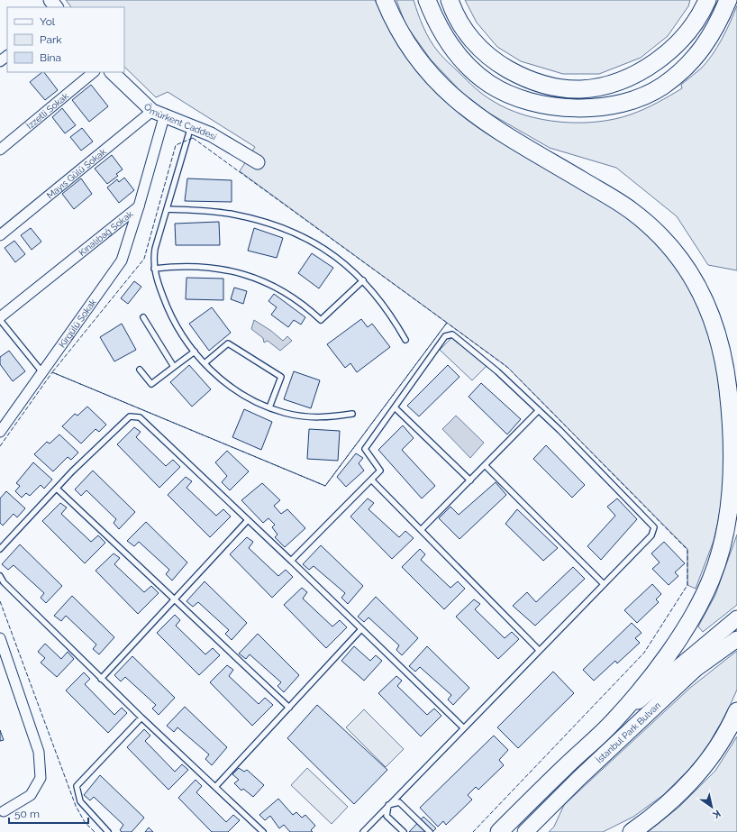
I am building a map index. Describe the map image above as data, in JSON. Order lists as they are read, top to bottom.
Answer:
{
  "streets": {
    "highway": ["İstanbul Park Bulvarı"],
    "street": [
      "İzzetli Sokak",
      "Ömürkent Caddesi",
      "Mayıs Gülü Sokak",
      "Kınalıbağ Sokak",
      "Kirgülü Sokak"
    ]
  },
  "crossings": [
    ["Ömürkent Caddesi", "Mayıs Gülü Sokak"],
    ["Ömürkent Caddesi", "Kınalıbağ Sokak"],
    ["Mayıs Gülü Sokak", "Kınalıbağ Sokak"],
    ["Kınalıbağ Sokak", "Kirgülü Sokak"]
  ],
  "legend": ["Yol", "Park", "Bina"],
  "scale_bar": "50 m",
  "north": "bottom right"
}
